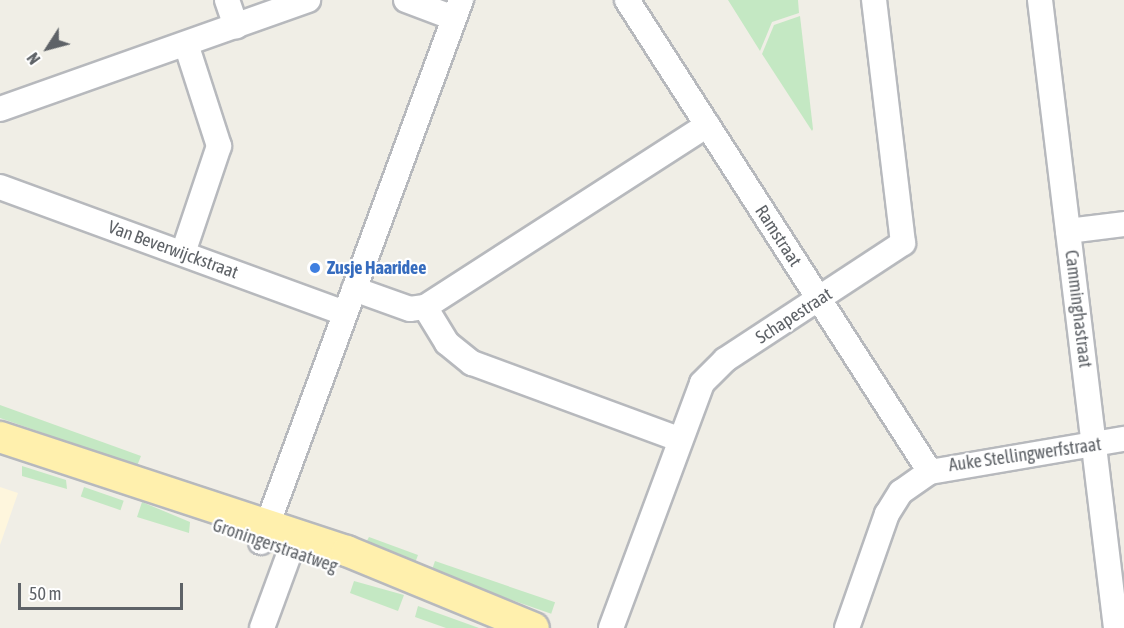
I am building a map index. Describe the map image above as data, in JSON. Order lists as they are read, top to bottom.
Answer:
{
  "streets": {
    "main road": ["Groningerstraatweg"],
    "street": [
      "Ramstraat",
      "Van Beverwijckstraat",
      "Camminghastraat",
      "Schapestraat",
      "Auke Stellingwerfstraat"
    ]
  },
  "crossings": [
    ["Ramstraat", "Schapestraat"],
    ["Ramstraat", "Auke Stellingwerfstraat"],
    ["Camminghastraat", "Auke Stellingwerfstraat"]
  ],
  "places": ["Zusje Haaridee"],
  "scale_bar": "50 m",
  "north": "bottom left"
}
